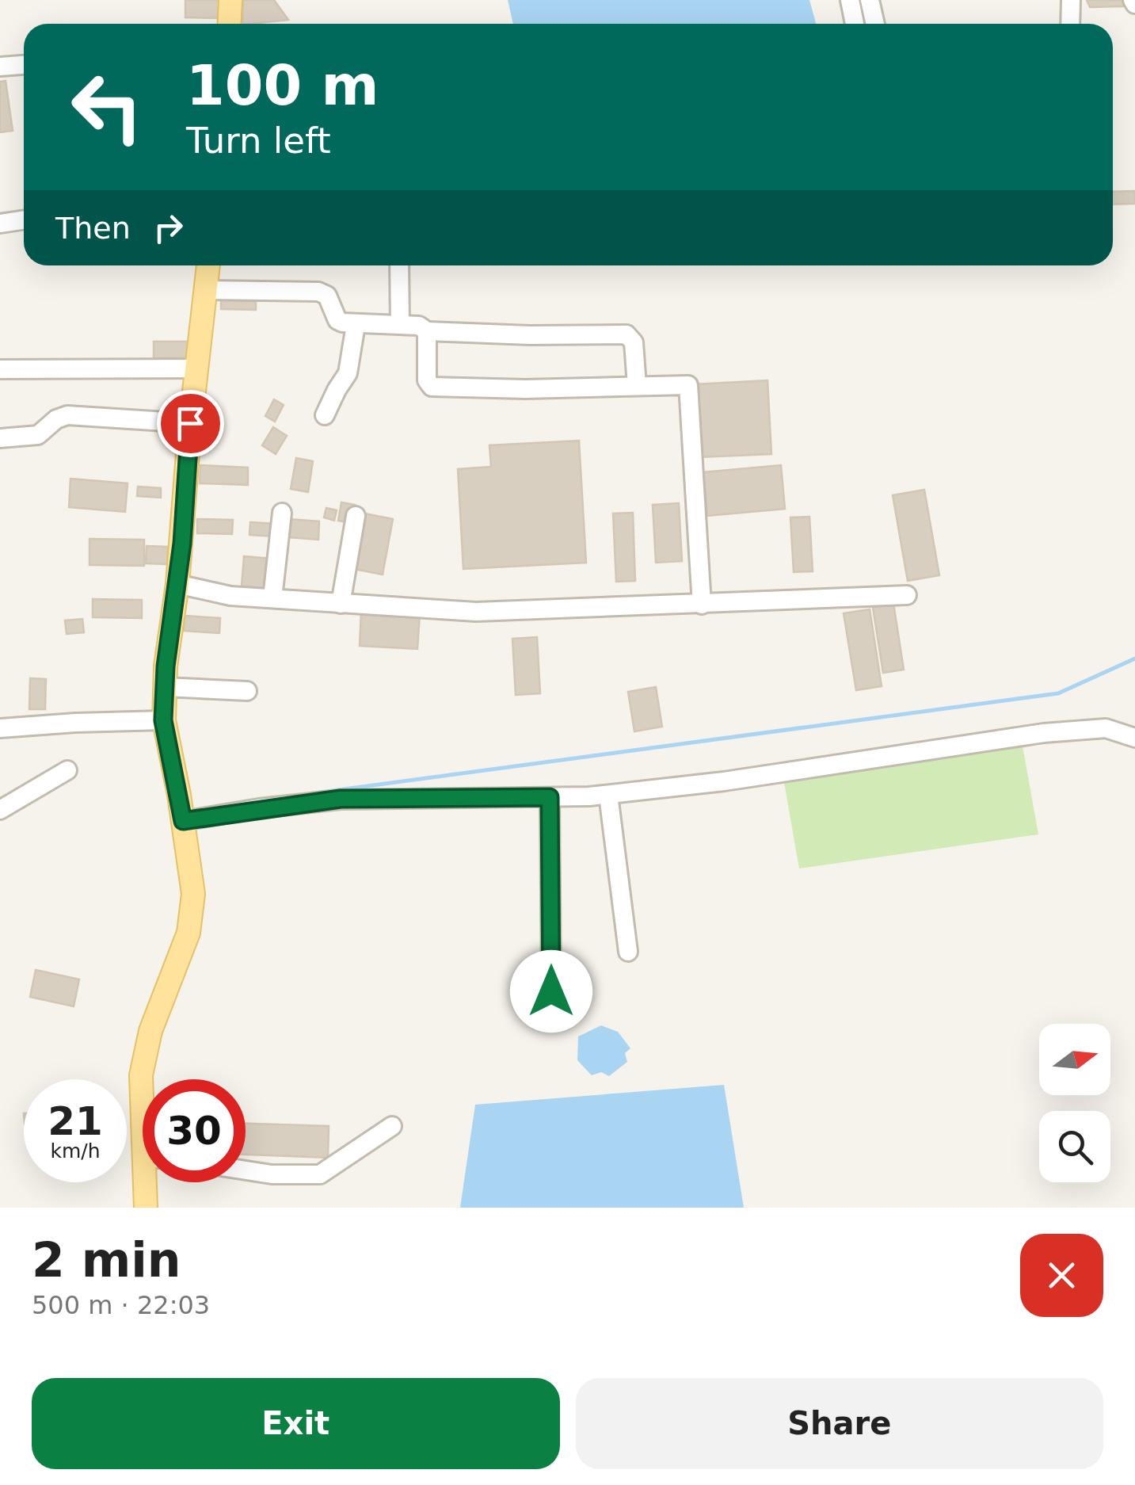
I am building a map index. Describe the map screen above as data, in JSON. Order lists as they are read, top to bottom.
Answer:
{
  "north": "right",
  "page": {
    "turn": ["100 m", "Turn left"],
    "then": "Then",
    "speed": "21 km/h",
    "limit": "30",
    "heading": ["2 min", "500 m · 22:03"],
    "buttons": ["Exit", "Share"]
  }
}
